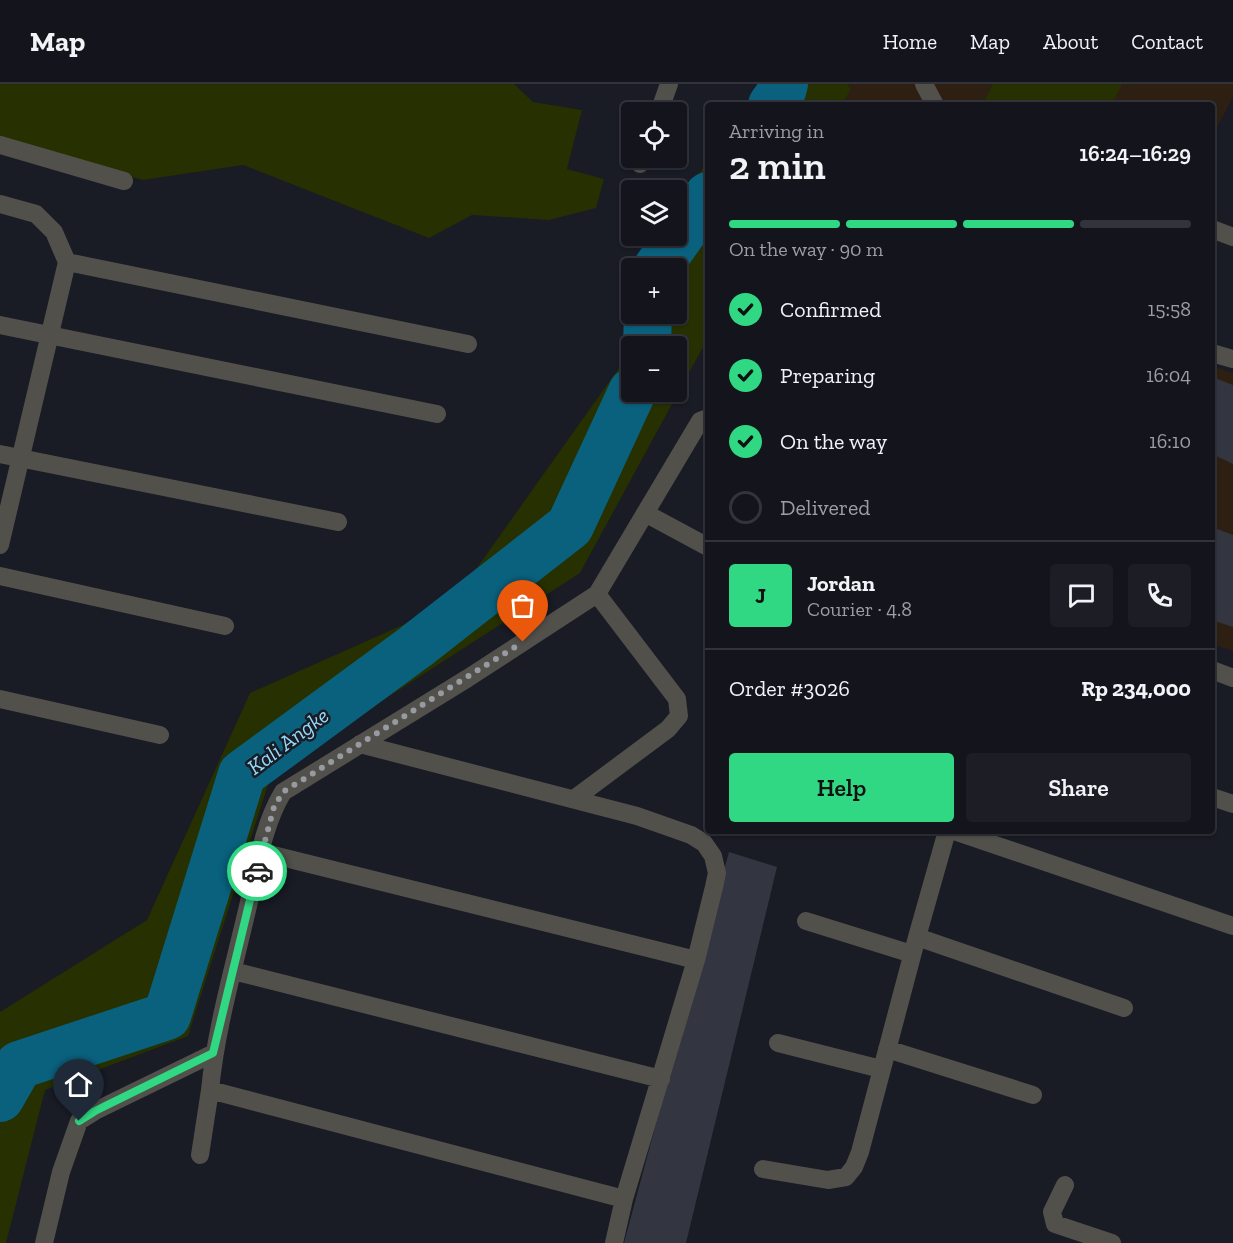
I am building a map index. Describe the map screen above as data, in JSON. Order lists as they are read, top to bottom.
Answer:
{
  "water": ["Kali Angke"],
  "page": {
    "header": "Map",
    "nav": [
      "Home",
      "Map",
      "About",
      "Contact"
    ],
    "map_buttons": ["+", "−"],
    "heading": ["2 min", "Arriving in", "16:24–16:29"],
    "panel": [
      "Jordan",
      "Courier · 4.8",
      "Order #3026",
      "Rp 234,000"
    ],
    "bar": "On the way · 90 m",
    "list": [
      ["Confirmed", "15:58"],
      ["Preparing", "16:04"],
      ["On the way", "16:10"],
      "Delivered"
    ],
    "round": "J",
    "buttons": ["Help", "Share"]
  }
}
